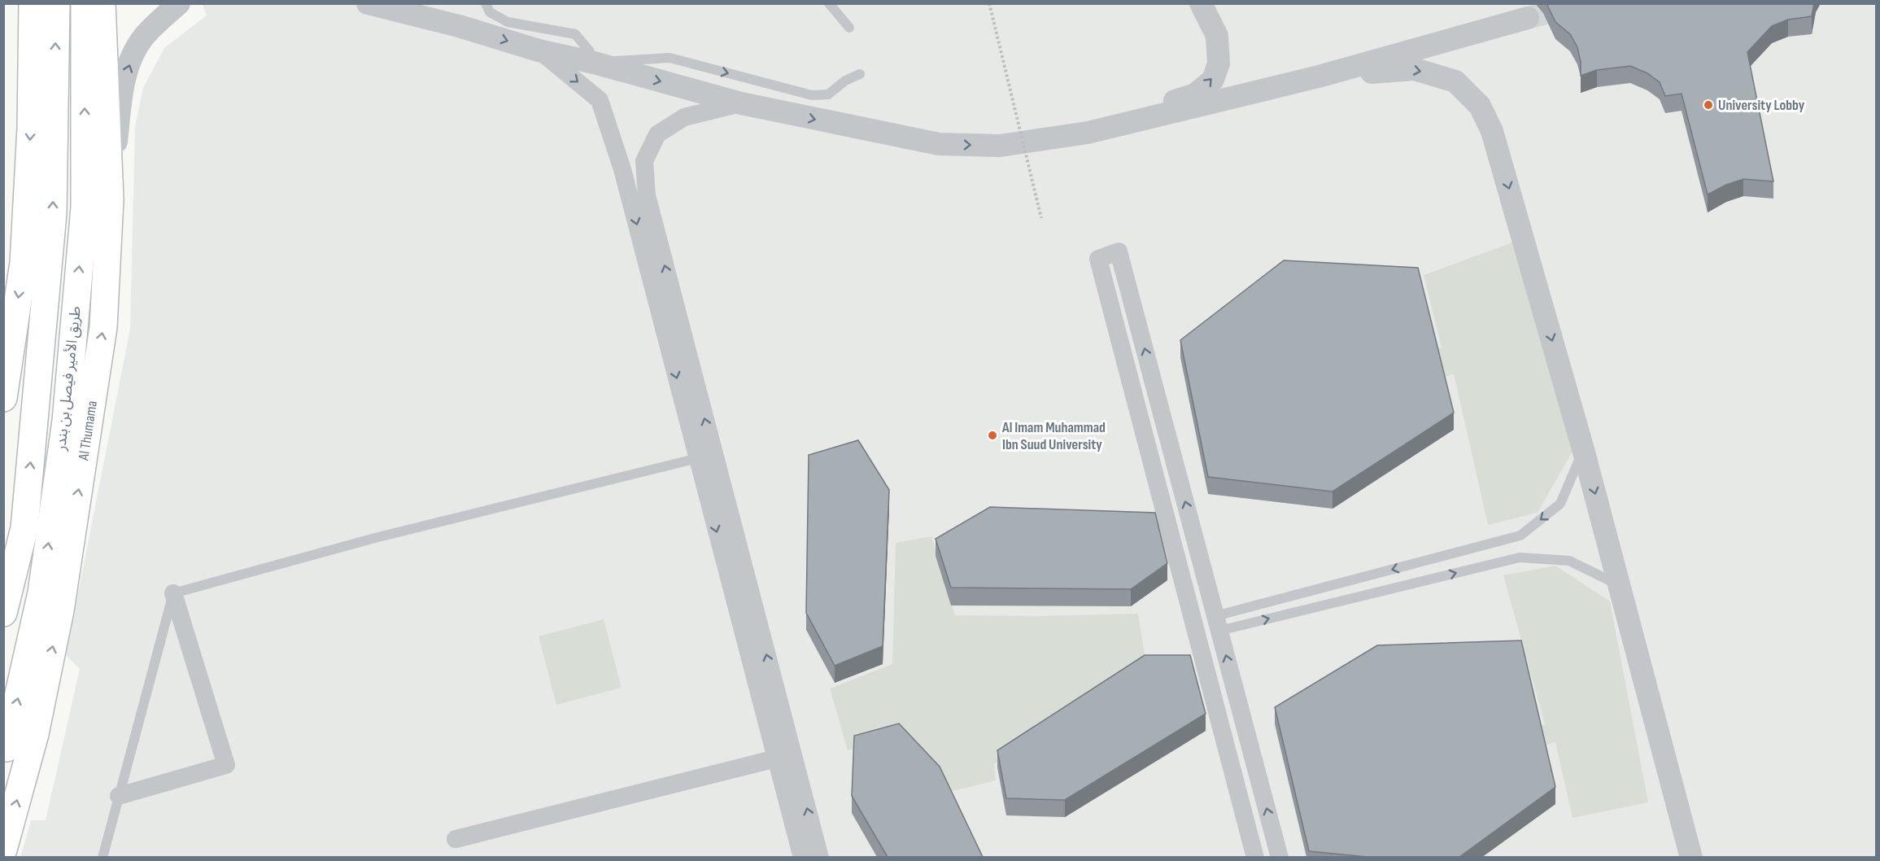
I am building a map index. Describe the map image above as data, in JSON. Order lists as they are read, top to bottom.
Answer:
{
  "streets": {
    "main road": ["طريق الأمير فيصل بن بندر", "Al Thumama"]
  },
  "places": ["University Lobby", "Al Imam Muhammad Ibn Suud University"]
}
